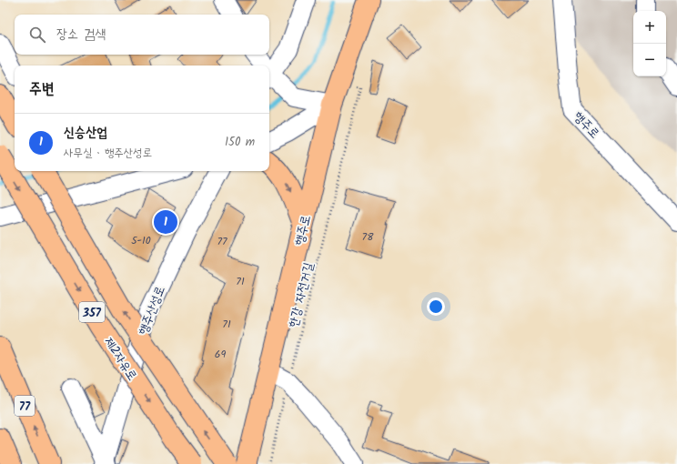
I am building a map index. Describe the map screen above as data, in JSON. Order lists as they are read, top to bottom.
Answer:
{
  "streets": {
    "main road": [
      "행주로",
      "357",
      "제2자유로",
      "77"
    ],
    "street": ["행주산성로"],
    "path": ["한강 자전거길"]
  },
  "house_numbers": [
    "78",
    "5-10",
    "77",
    "71",
    "71",
    "69"
  ],
  "page": {
    "map_buttons": ["+", "−"],
    "search": "장소 검색",
    "heading": "주변",
    "list": [
      {
        "mark": "1",
        "name": "신승산업",
        "note": "사무실 · 행주산성로",
        "value": "150 m"
      }
    ],
    "pins": "1"
  }
}
